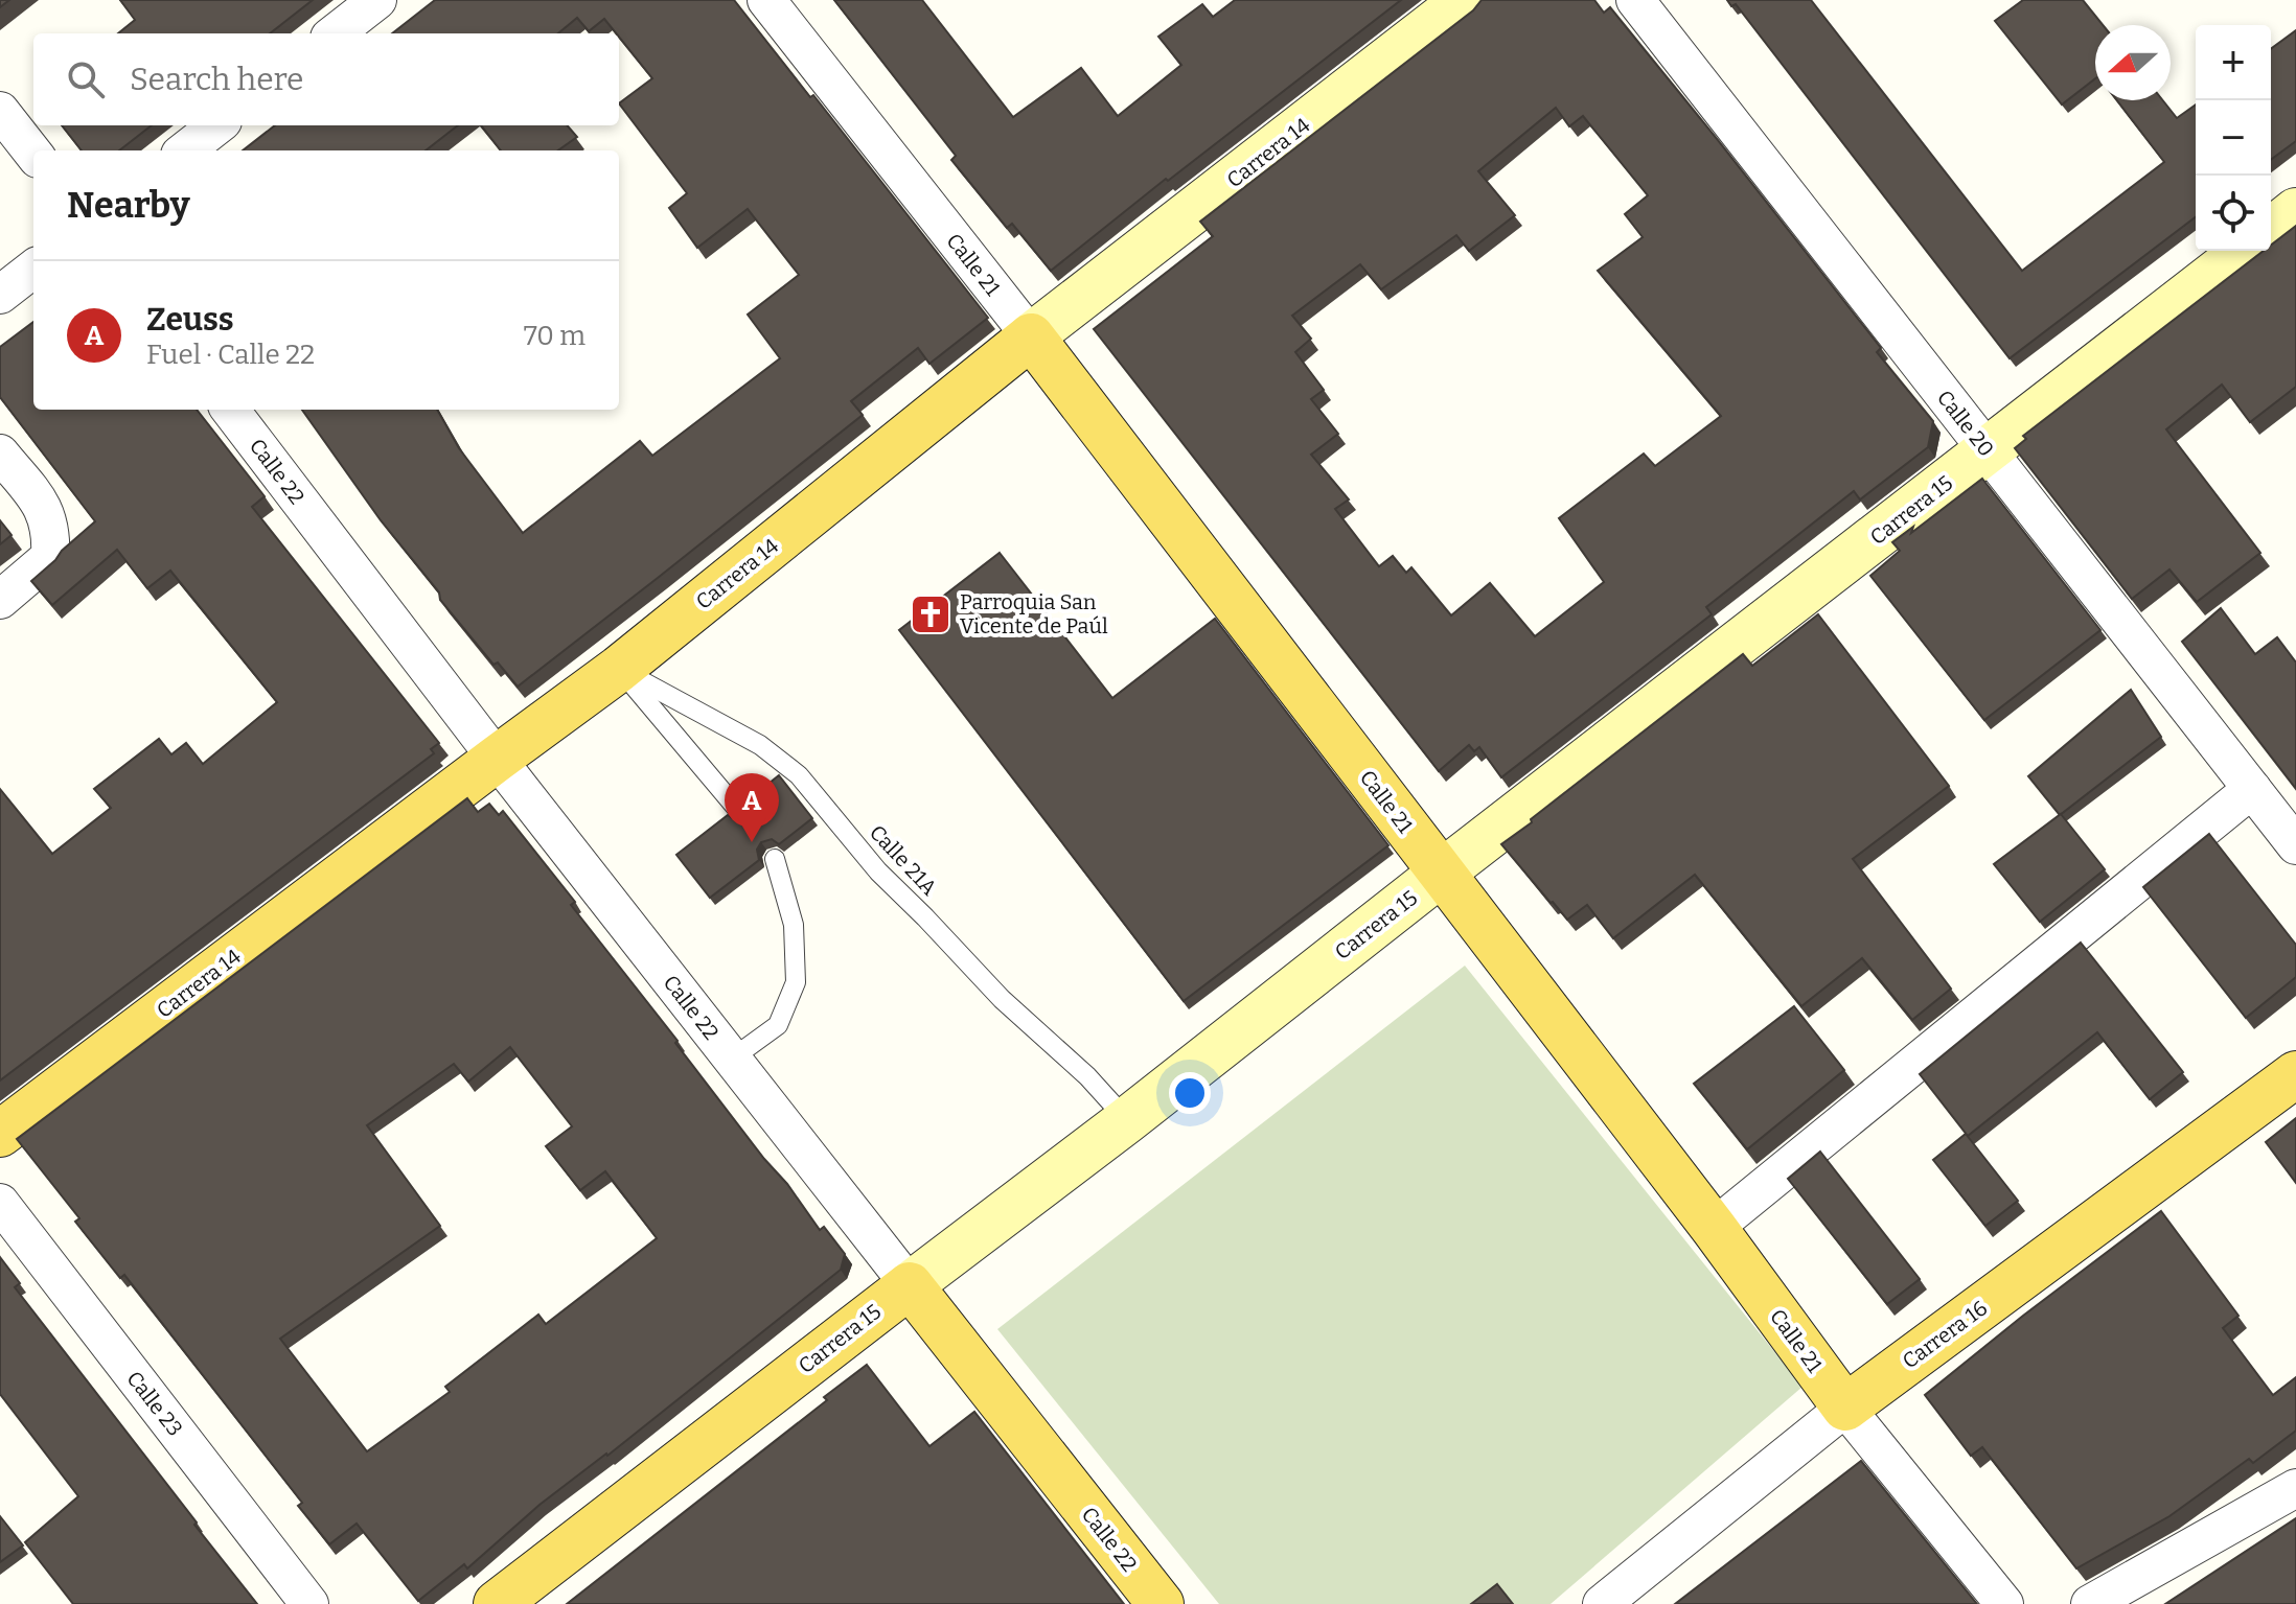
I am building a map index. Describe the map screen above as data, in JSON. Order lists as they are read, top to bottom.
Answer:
{
  "streets": {
    "main road": [
      "Carrera 14",
      "Calle 21",
      "Calle 22",
      "Carrera 15",
      "Carrera 16"
    ],
    "street": ["Calle 20", "Calle 23"],
    "lane": ["Calle 21A"]
  },
  "crossings": [
    ["Carrera 14", "Calle 21"],
    ["Carrera 14", "Calle 22"],
    ["Carrera 14", "Calle 21A"],
    ["Calle 21", "Carrera 15"],
    ["Calle 21", "Carrera 16"],
    ["Calle 20", "Carrera 15"],
    ["Calle 22", "Carrera 15"],
    ["Carrera 15", "Calle 21A"]
  ],
  "places": {
    "church": ["Parroquia San Vicente de Paúl"]
  },
  "north": "left",
  "page": {
    "map_buttons": ["+", "−"],
    "search": "Search here",
    "heading": "Nearby",
    "list": [
      {
        "mark": "A",
        "name": "Zeuss",
        "note": "Fuel · Calle 22",
        "value": "70 m"
      }
    ],
    "pins": "A"
  }
}
